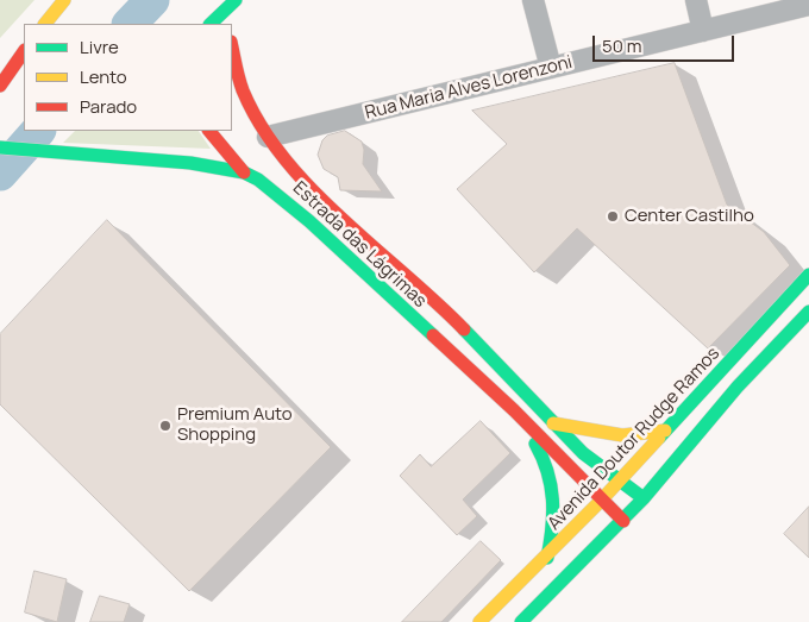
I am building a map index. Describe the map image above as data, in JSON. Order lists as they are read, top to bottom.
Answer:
{
  "streets": {
    "main road": ["Estrada das Lágrimas", "Avenida Doutor Rudge Ramos"],
    "street": ["Rua Maria Alves Lorenzoni"]
  },
  "crossings": [
    ["Rua Maria Alves Lorenzoni", "Estrada das Lágrimas"],
    ["Estrada das Lágrimas", "Avenida Doutor Rudge Ramos"]
  ],
  "places": ["Center Castilho", "Premium Auto Shopping"],
  "legend": ["Livre", "Lento", "Parado"],
  "scale_bar": "50 m"
}
